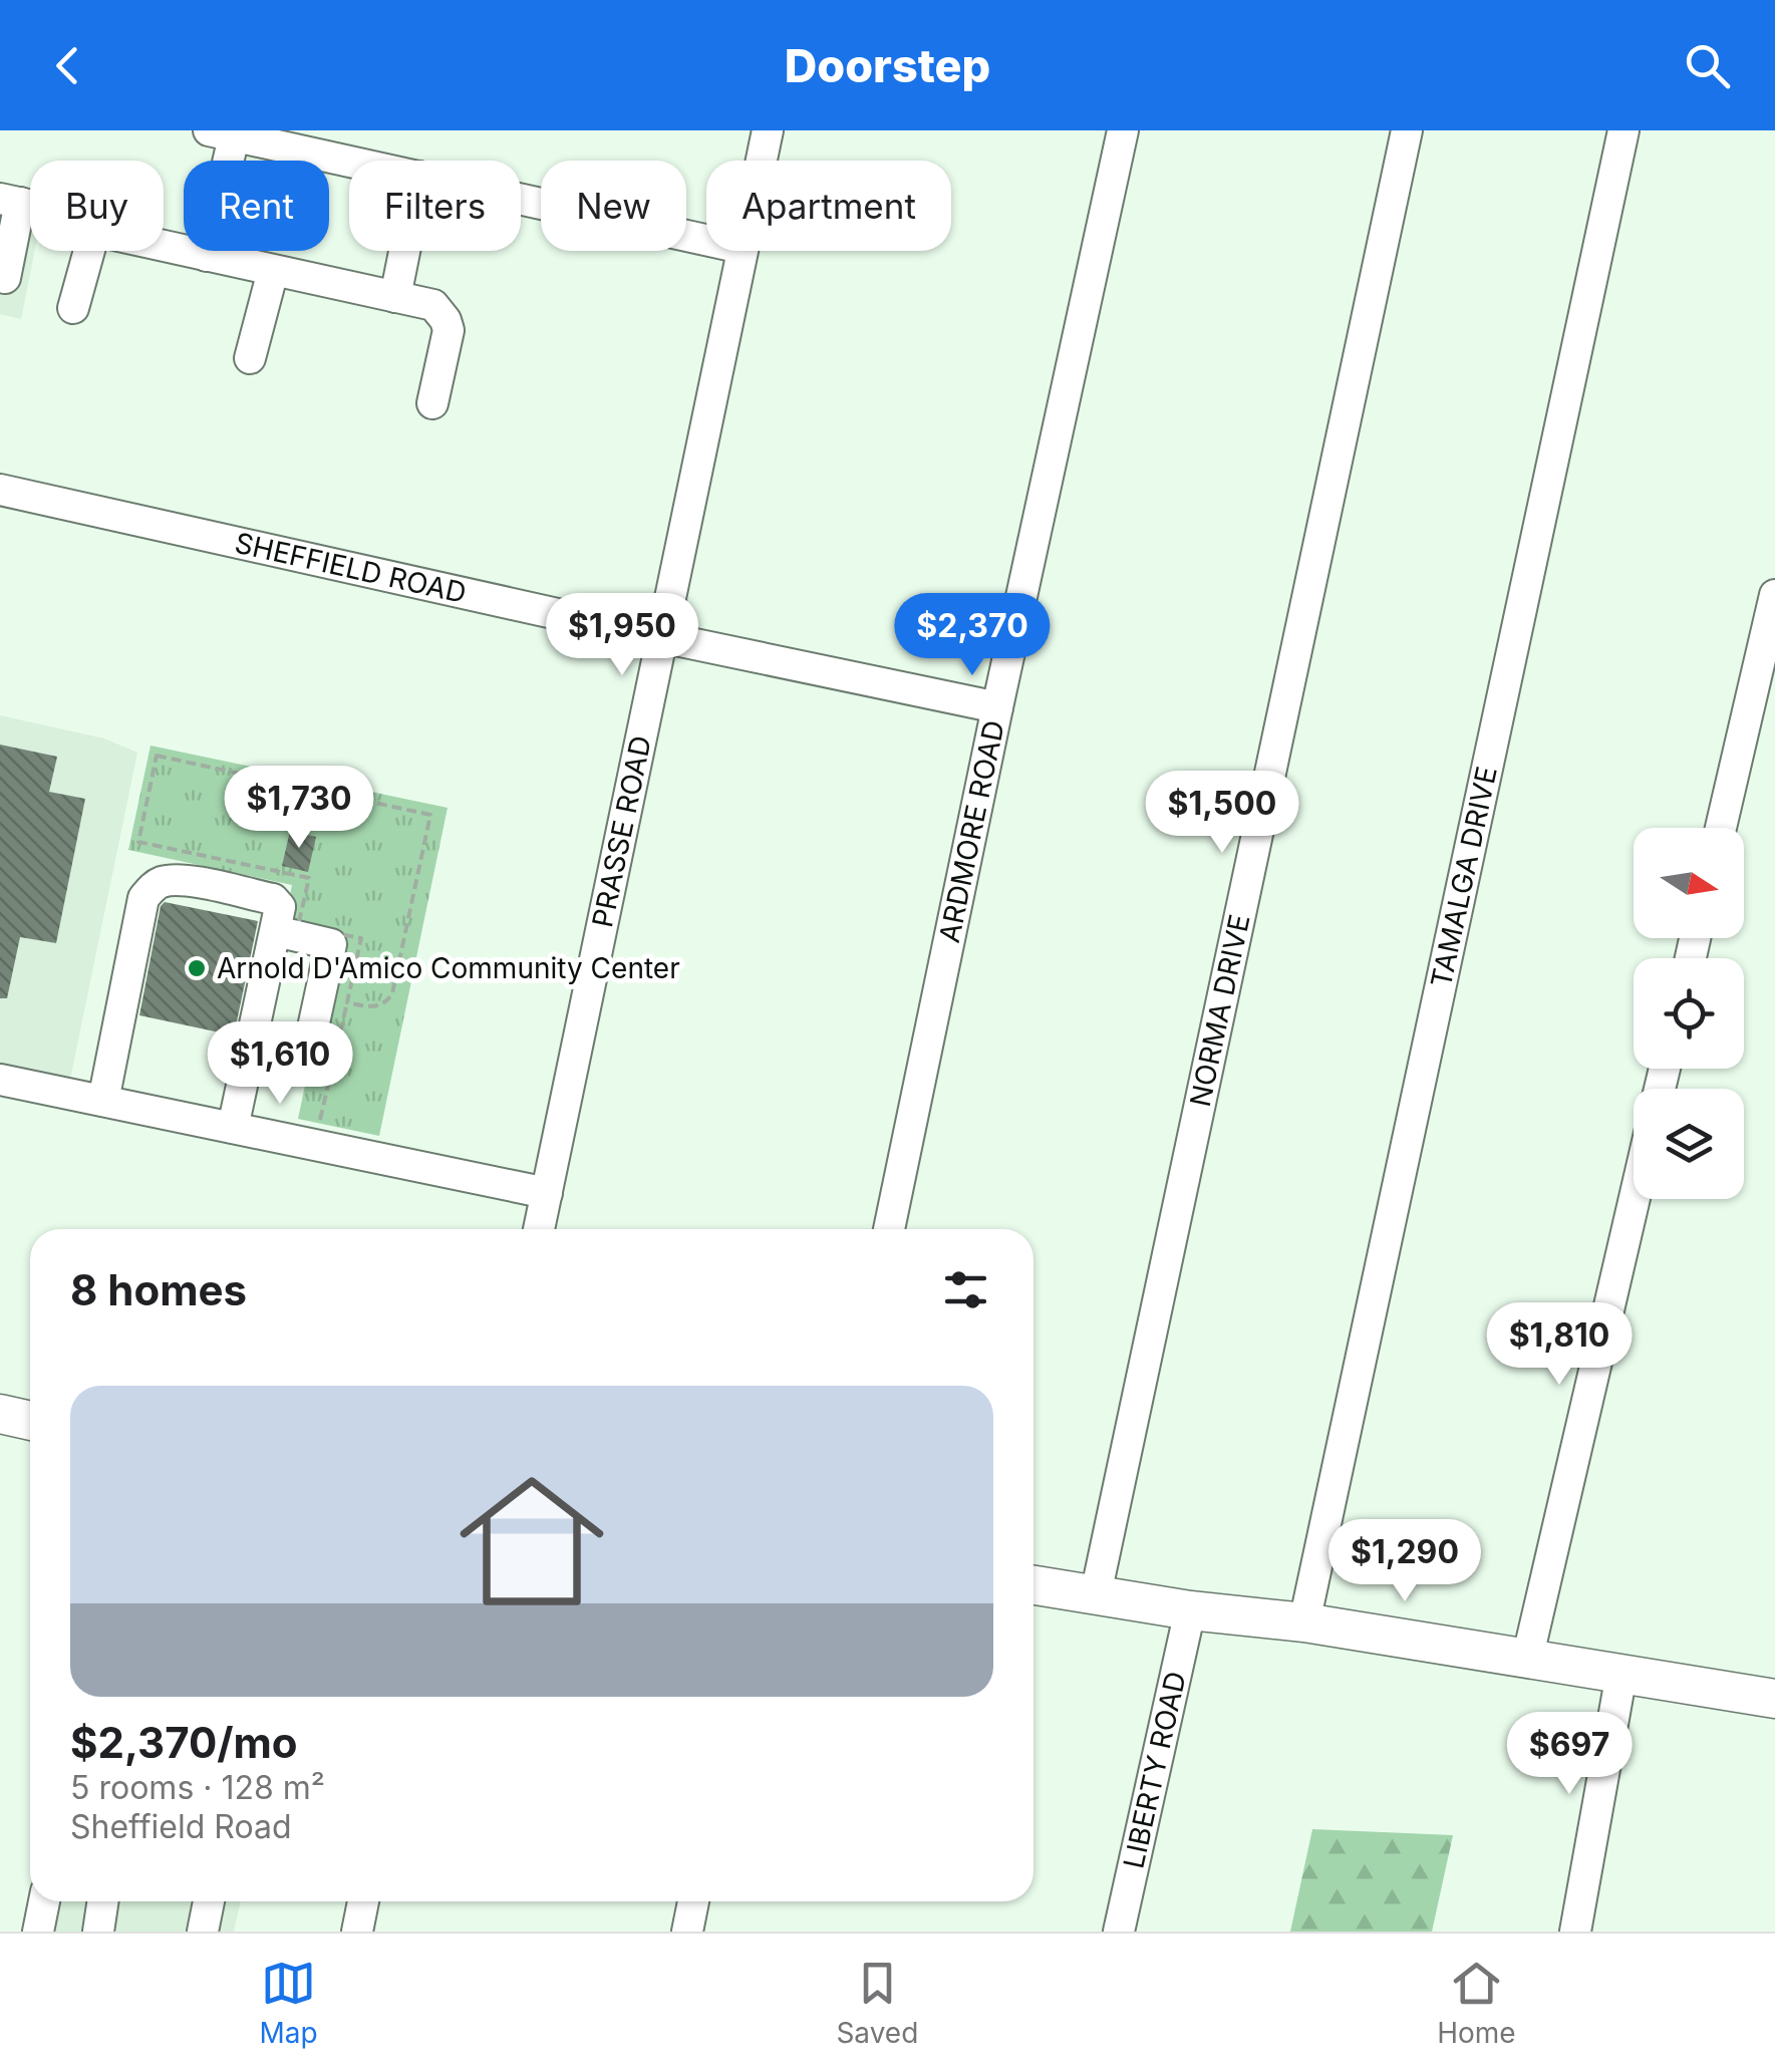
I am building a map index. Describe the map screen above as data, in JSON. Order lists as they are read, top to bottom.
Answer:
{
  "streets": {
    "street": [
      "SHEFFIELD ROAD",
      "PRASSE ROAD",
      "ARDMORE ROAD",
      "TAMALGA DRIVE",
      "NORMA DRIVE",
      "LIBERTY ROAD"
    ]
  },
  "crossings": [
    ["SHEFFIELD ROAD", "PRASSE ROAD"],
    ["SHEFFIELD ROAD", "ARDMORE ROAD"]
  ],
  "places": ["Arnold D'Amico Community Center"],
  "north": "right",
  "page": {
    "header": "Doorstep",
    "chip": [
      "Buy",
      "Rent",
      "Filters",
      "New",
      "Apartment"
    ],
    "price": [
      "$1,950",
      "$2,370",
      "$1,730",
      "$1,500",
      "$1,610",
      "$1,810",
      "$1,290",
      "$697"
    ],
    "heading": "8 homes",
    "list": [
      {
        "name": "$2,370/mo",
        "note": "5 rooms · 128 m² · Sheffield Road"
      }
    ],
    "tabs": ["Map", "Saved", "Home"]
  }
}
